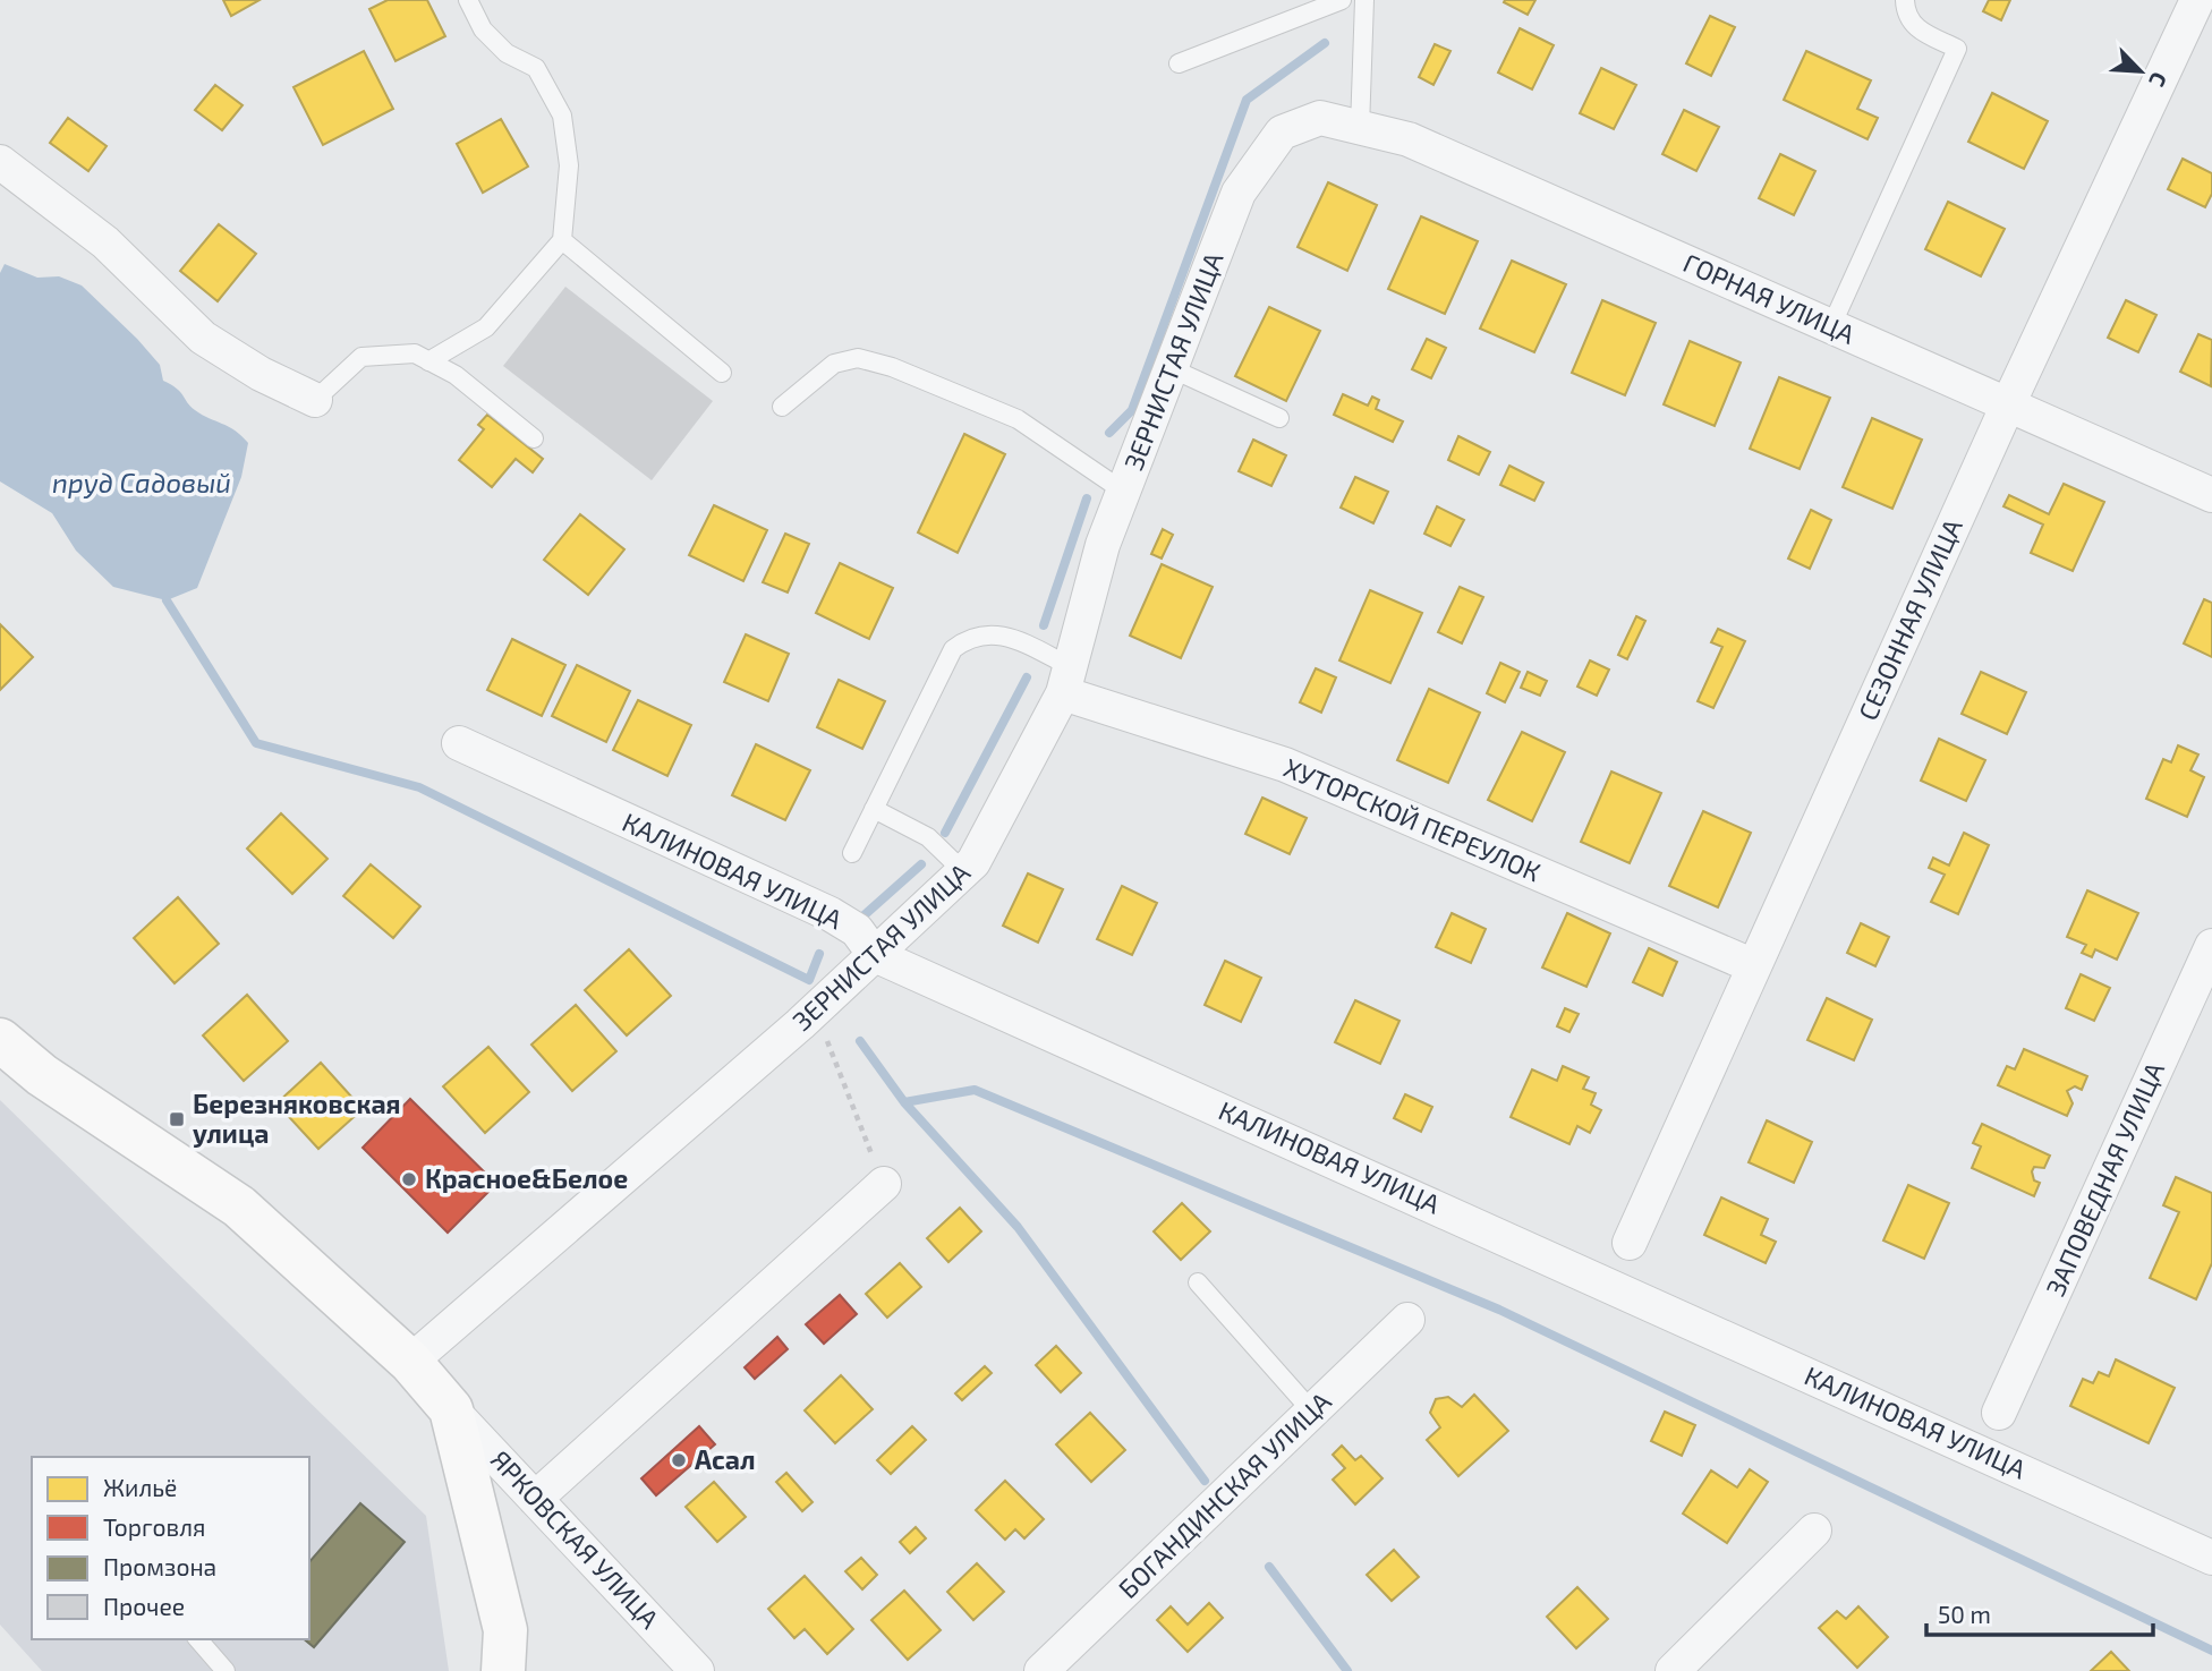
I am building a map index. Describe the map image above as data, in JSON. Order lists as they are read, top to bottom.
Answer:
{
  "streets": {
    "street": [
      "ГОРНАЯ УЛИЦА",
      "ЗЕРНИСТАЯ УЛИЦА",
      "СЕЗОННАЯ УЛИЦА",
      "ХУТОРСКОЙ ПЕРЕУЛОК",
      "КАЛИНОВАЯ УЛИЦА",
      "ЗАПОВЕДНАЯ УЛИЦА",
      "БОГАНДИНСКАЯ УЛИЦА",
      "ЯРКОВСКАЯ УЛИЦА"
    ]
  },
  "crossings": [
    ["ГОРНАЯ УЛИЦА", "ЗЕРНИСТАЯ УЛИЦА"],
    ["ГОРНАЯ УЛИЦА", "СЕЗОННАЯ УЛИЦА"],
    ["ЗЕРНИСТАЯ УЛИЦА", "ХУТОРСКОЙ ПЕРЕУЛОК"],
    ["ЗЕРНИСТАЯ УЛИЦА", "КАЛИНОВАЯ УЛИЦА"],
    ["СЕЗОННАЯ УЛИЦА", "ХУТОРСКОЙ ПЕРЕУЛОК"]
  ],
  "water": ["пруд Садовый"],
  "places": {
    "transit": ["Березняковская улица"],
    "other": ["Красное&Белое", "Асал"]
  },
  "legend": [
    "Жильё",
    "Торговля",
    "Промзона",
    "Прочее"
  ],
  "scale_bar": "50 m",
  "north": "bottom right"
}
